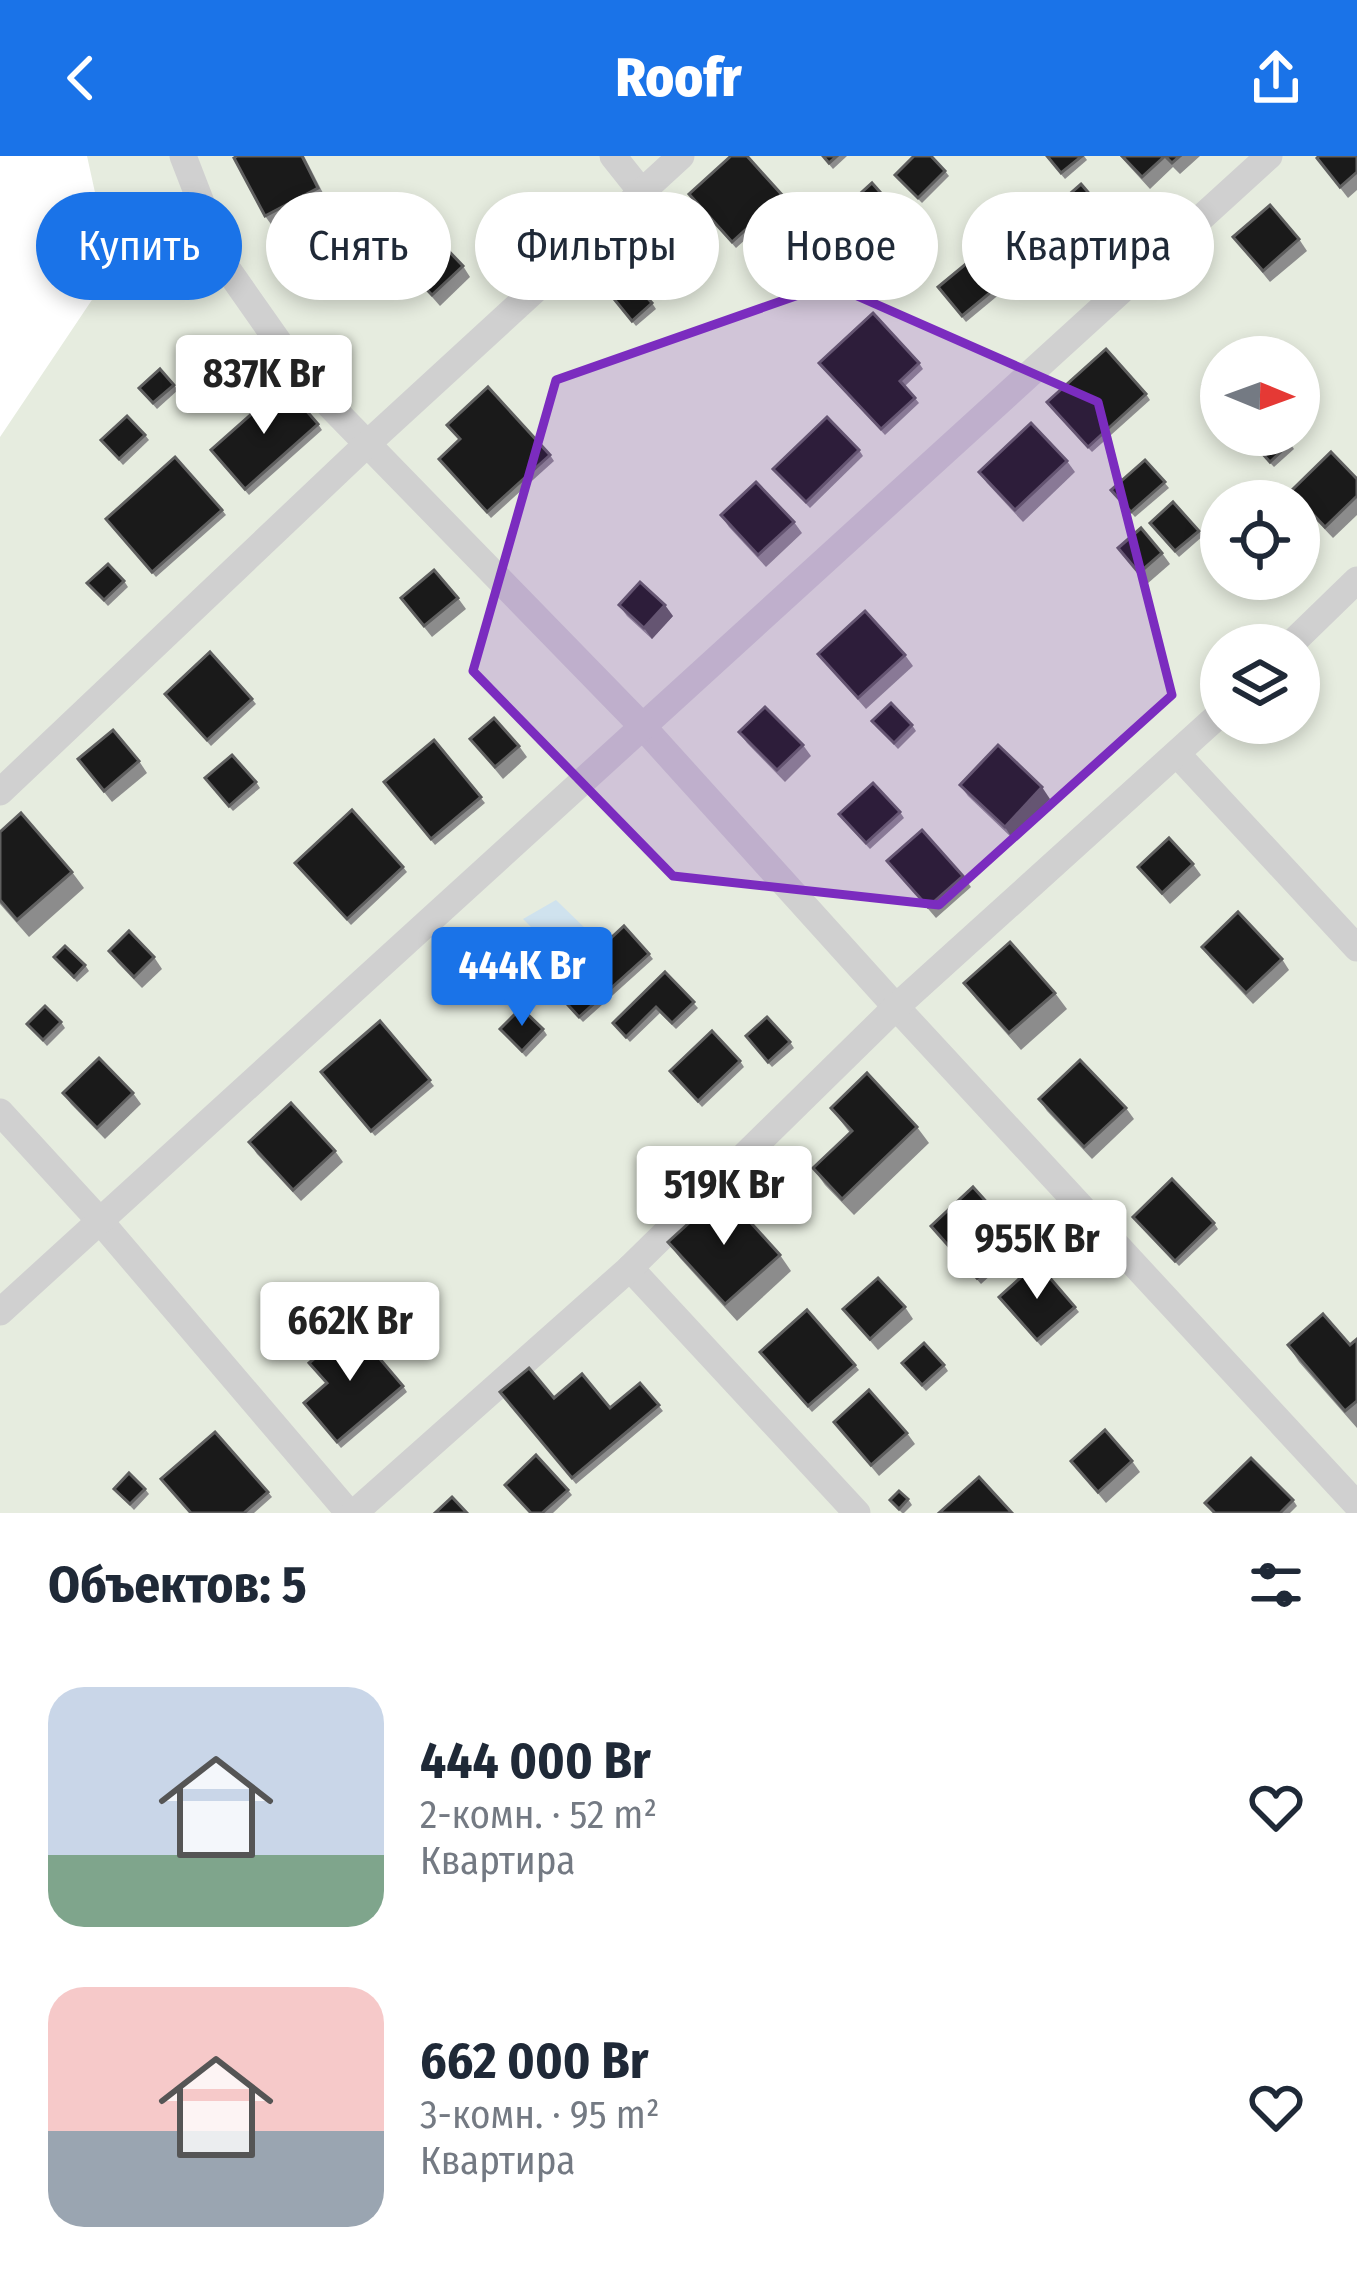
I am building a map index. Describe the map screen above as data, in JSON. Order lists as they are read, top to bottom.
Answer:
{
  "north": "right",
  "page": {
    "header": "Roofr",
    "chip": [
      "Купить",
      "Снять",
      "Фильтры",
      "Новое",
      "Квартира"
    ],
    "price": [
      "837K Br",
      "444K Br",
      "519K Br",
      "955K Br",
      "662K Br"
    ],
    "heading": "Объектов: 5",
    "list": [
      {
        "name": "444 000 Br",
        "note": "2-комн. · 52 m² · Квартира"
      },
      {
        "name": "662 000 Br",
        "note": "3-комн. · 95 m² · Квартира"
      }
    ]
  }
}
